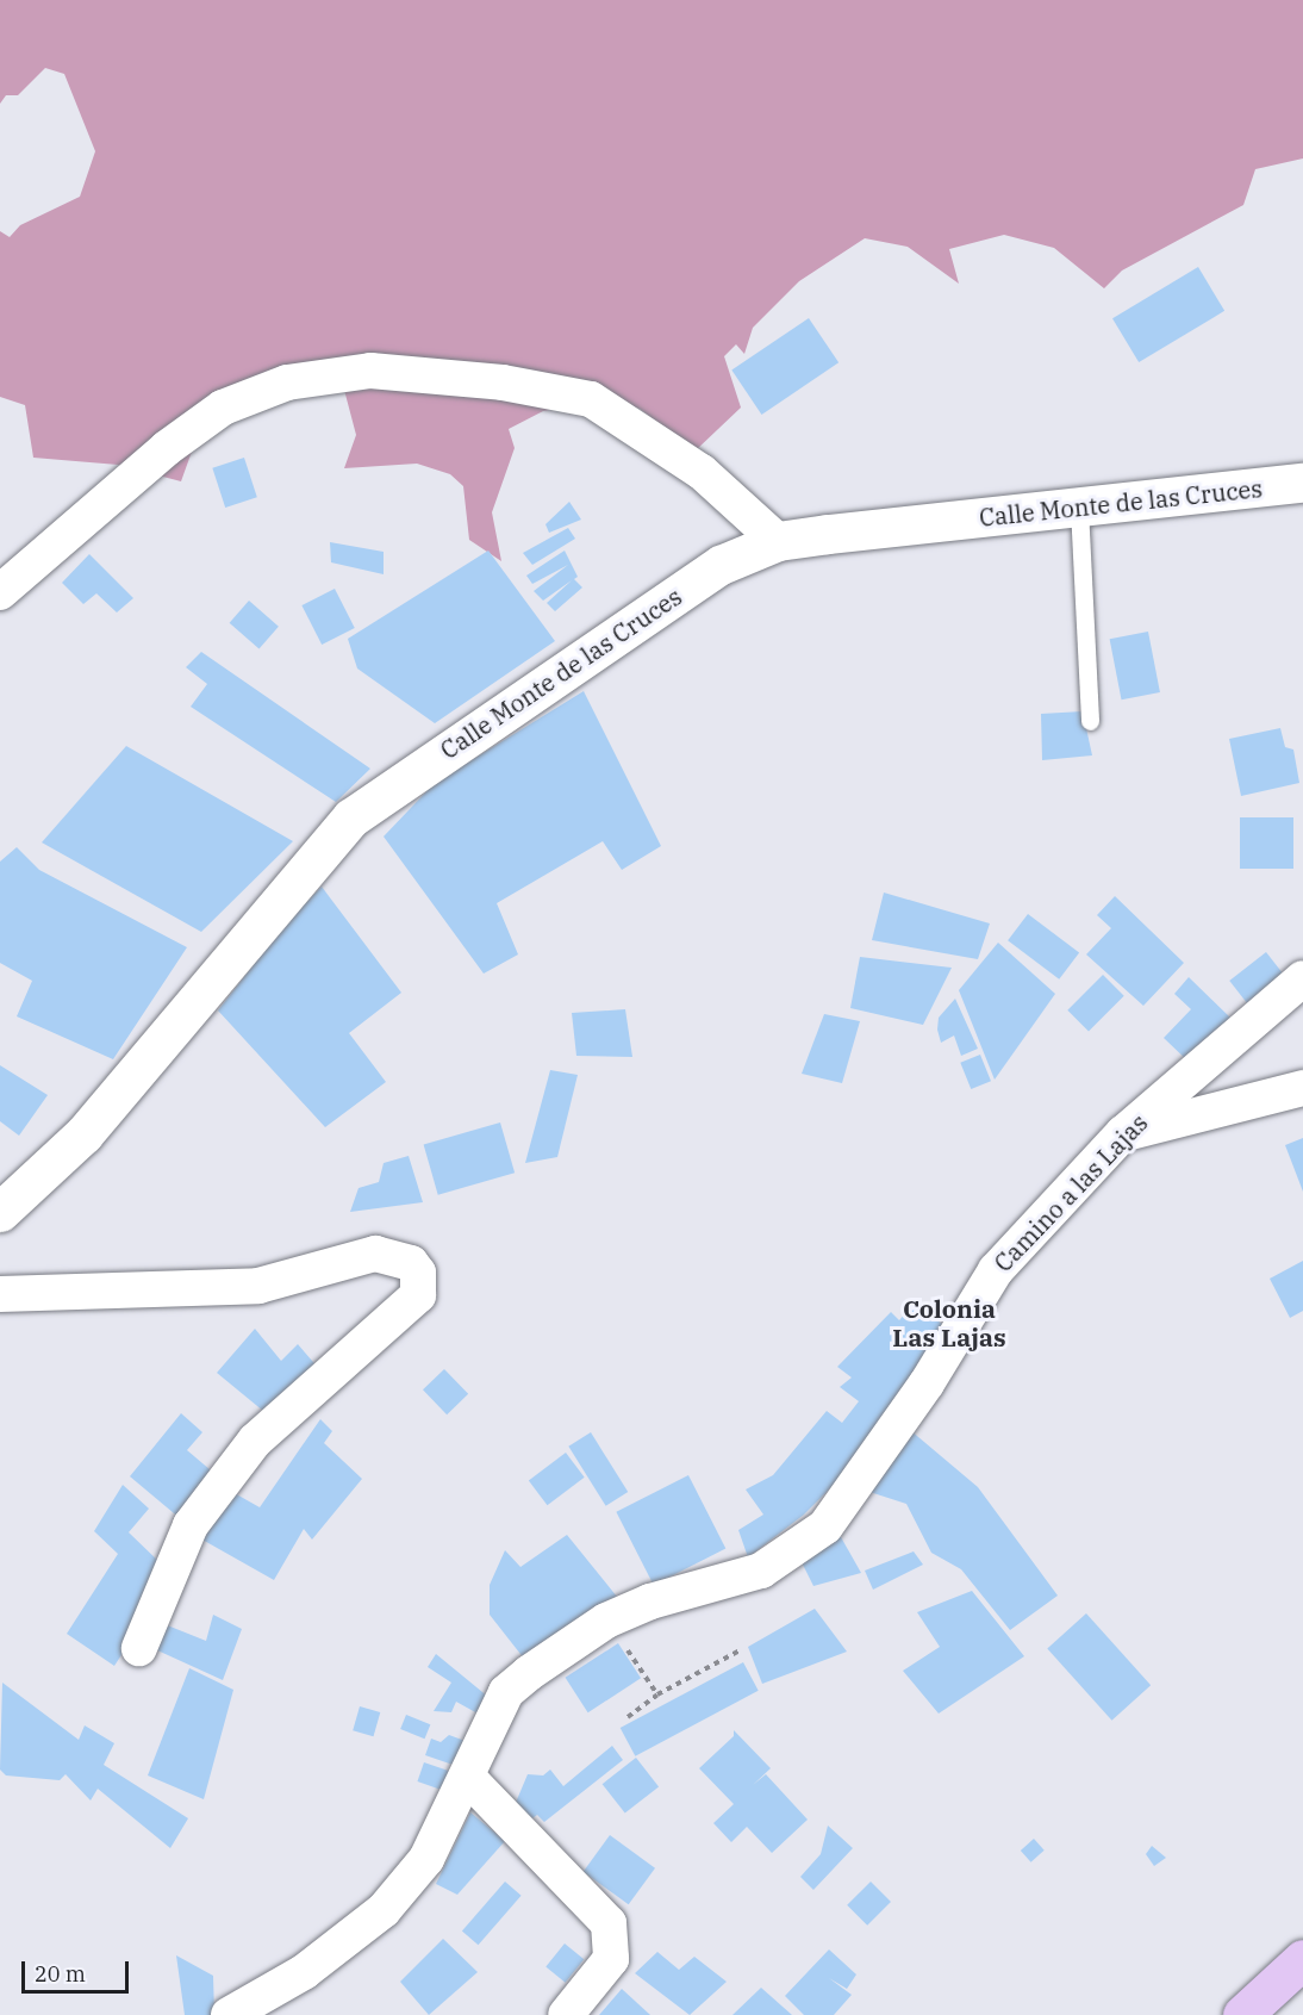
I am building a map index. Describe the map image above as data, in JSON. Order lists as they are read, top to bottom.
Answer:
{
  "streets": {
    "street": ["Calle Monte de las Cruces", "Camino a las Lajas"]
  },
  "districts": ["Colonia Las Lajas"],
  "scale_bar": "20 m"
}
